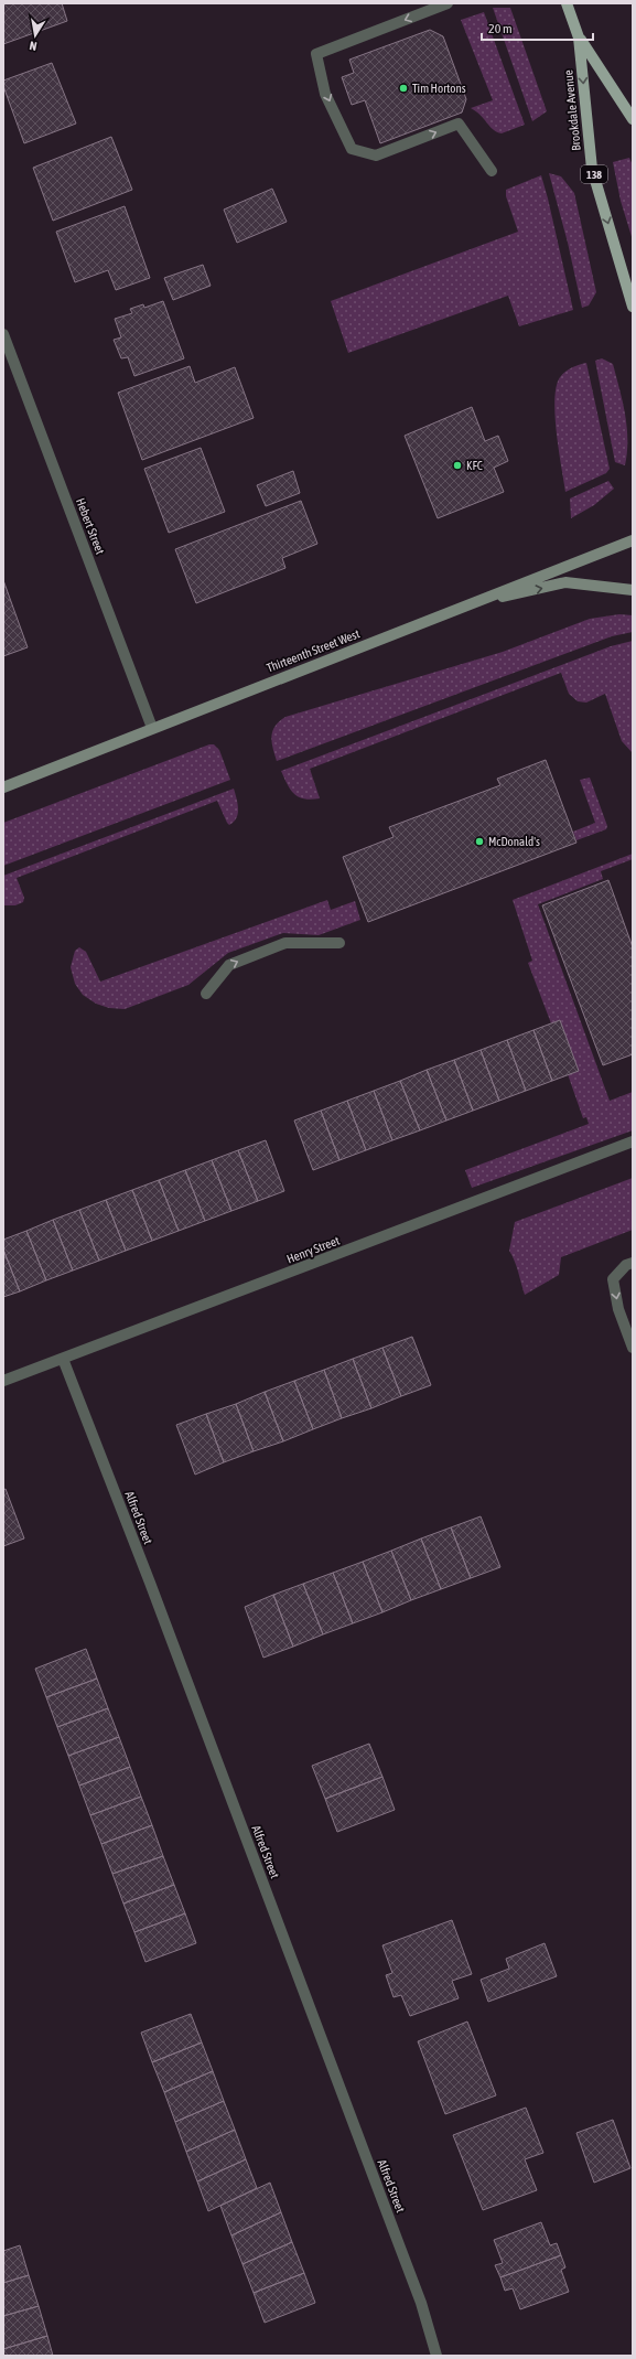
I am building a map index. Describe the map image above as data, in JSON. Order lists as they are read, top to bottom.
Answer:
{
  "streets": {
    "main road": ["Brookdale Avenue", "138"],
    "street": [
      "Hebert Street",
      "Thirteenth Street West",
      "Henry Street",
      "Alfred Street"
    ]
  },
  "crossings": [
    ["Hebert Street", "Thirteenth Street West"],
    ["Henry Street", "Alfred Street"]
  ],
  "places": ["Tim Hortons", "KFC", "McDonald's"],
  "scale_bar": "20 m",
  "north": "bottom"
}
